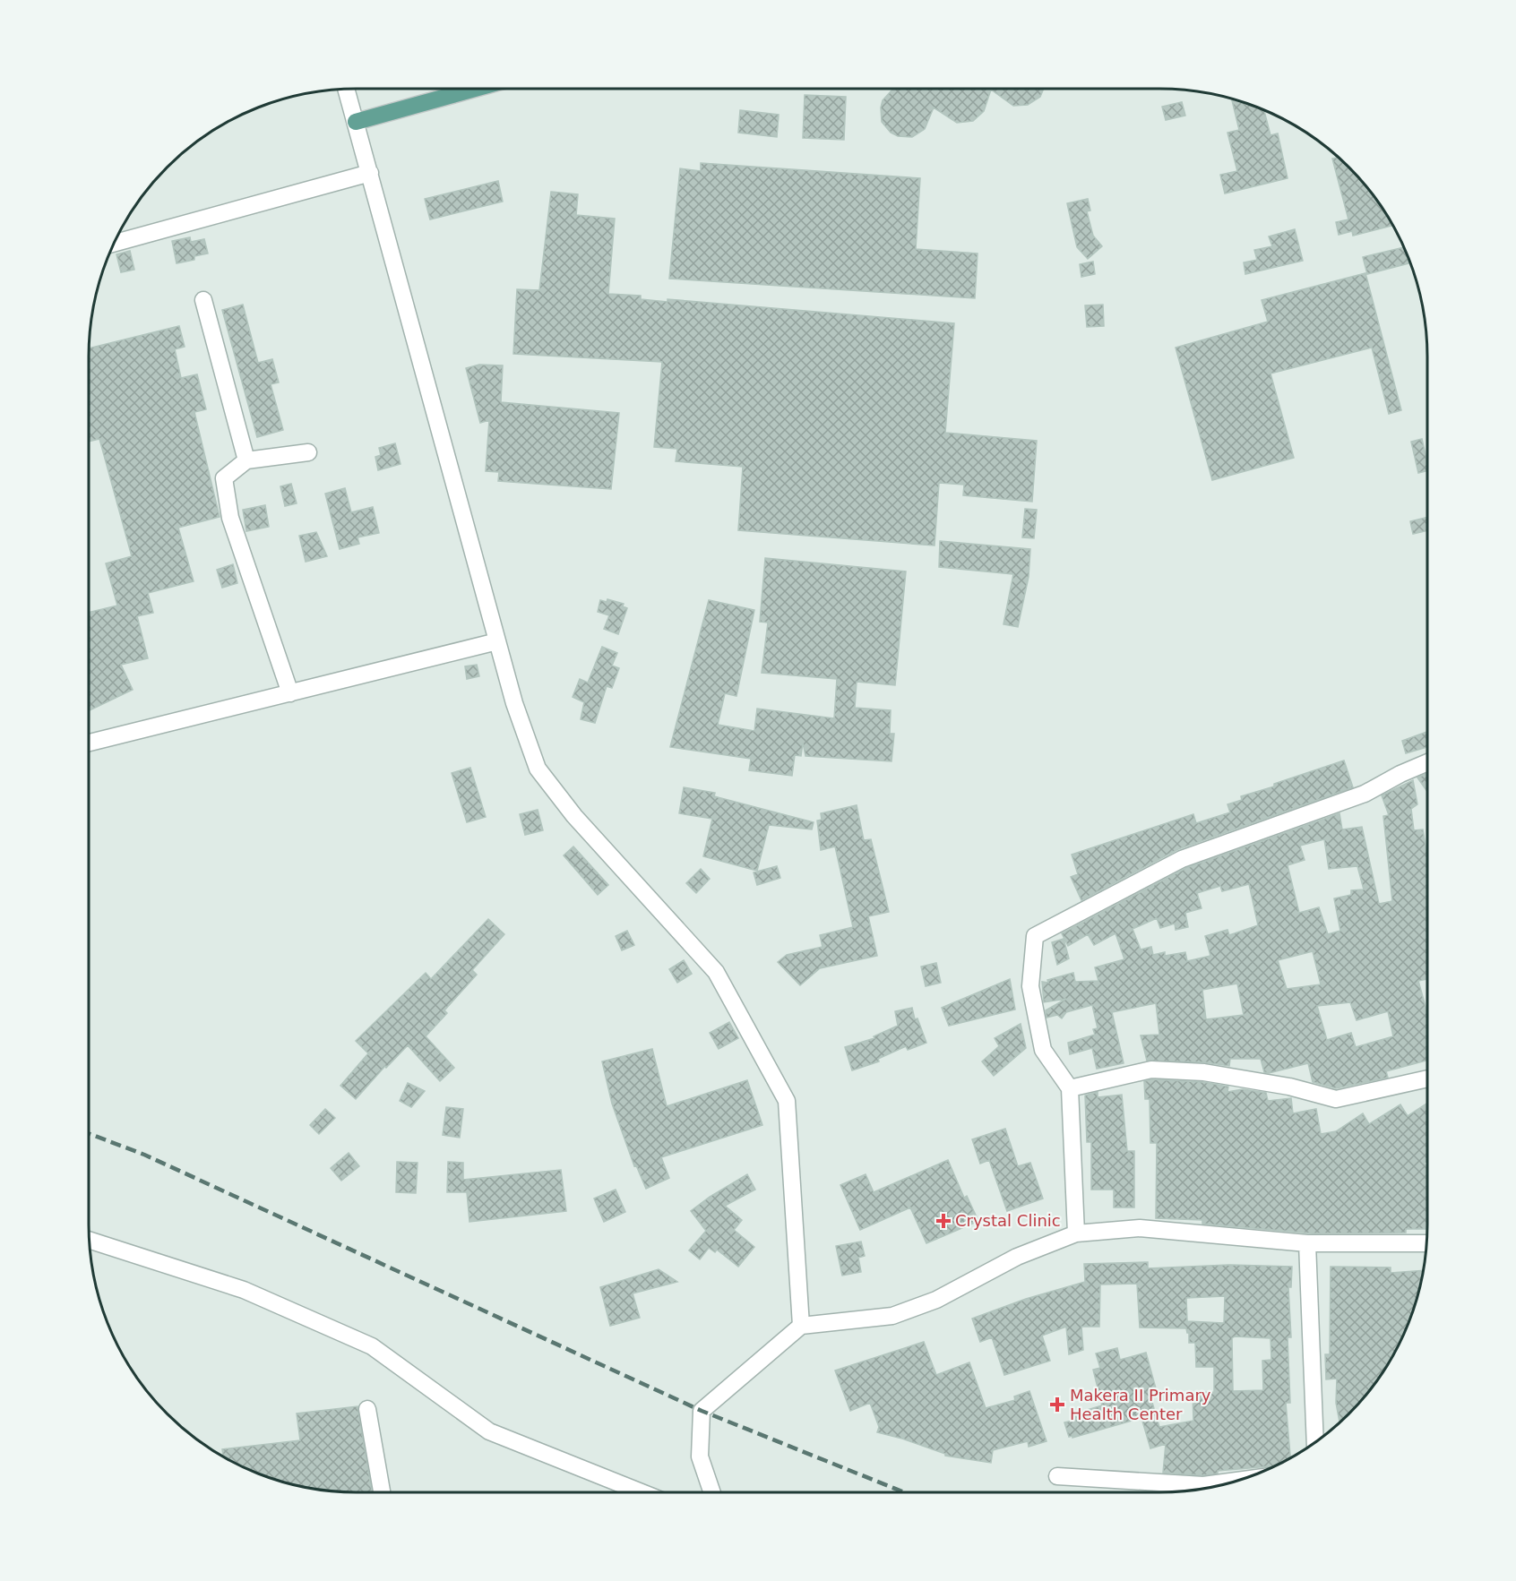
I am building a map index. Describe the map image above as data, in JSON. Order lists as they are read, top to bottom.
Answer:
{
  "places": {
    "health": ["Crystal Clinic", "Makera II Primary Health Center"]
  }
}
